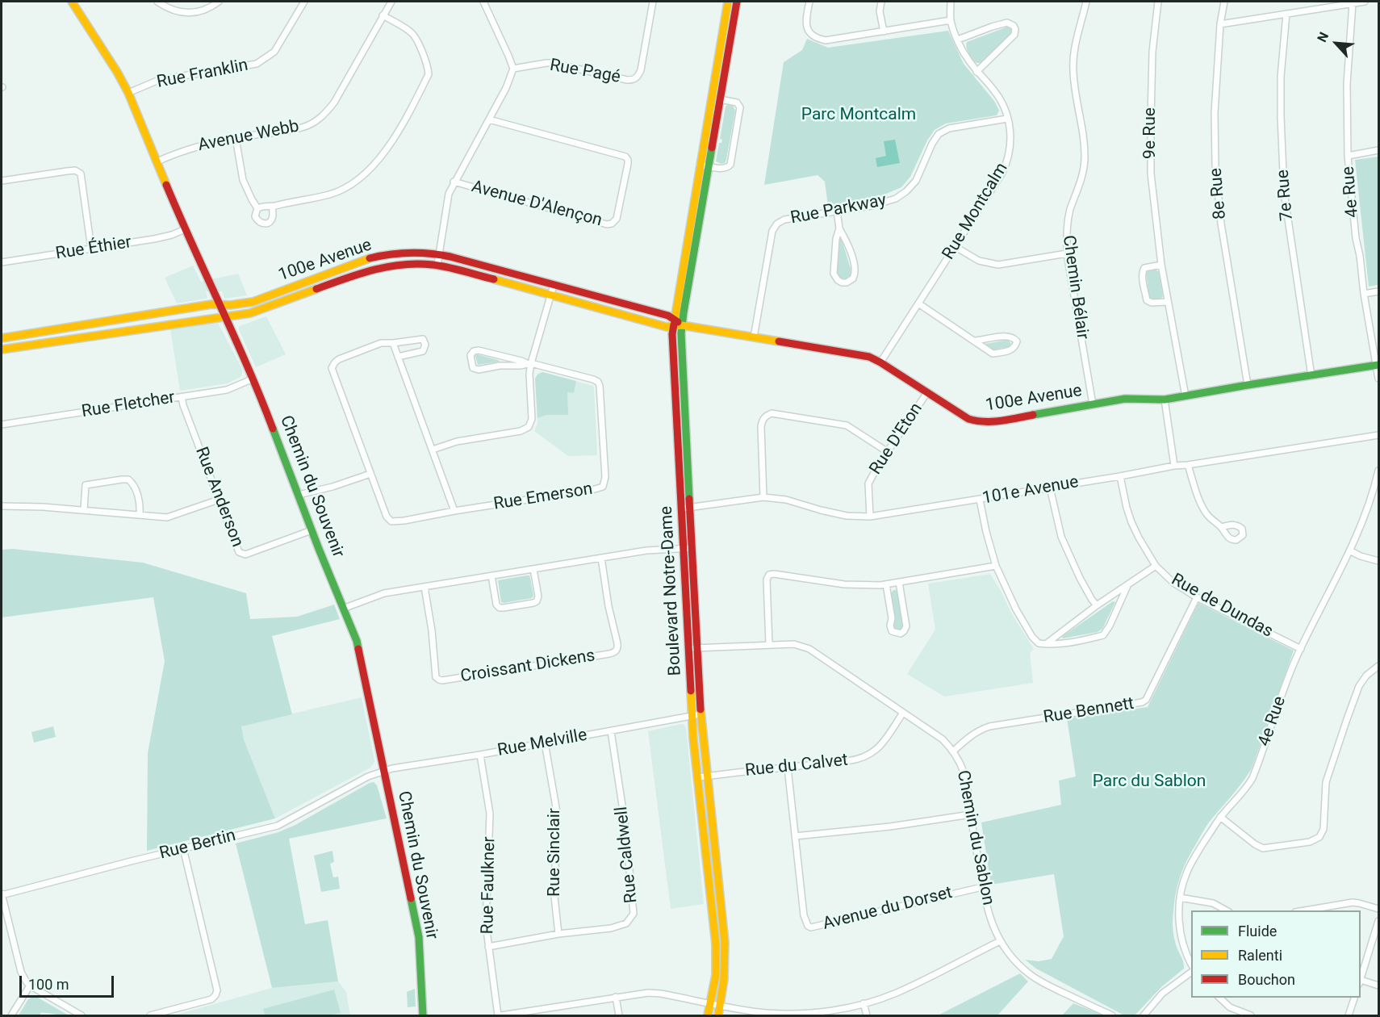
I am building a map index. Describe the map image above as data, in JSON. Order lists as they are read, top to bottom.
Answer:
{
  "streets": {
    "street": [
      "Rue Pagé",
      "Rue Franklin",
      "9e Rue",
      "Avenue Webb",
      "4e Rue",
      "8e Rue",
      "7e Rue",
      "Avenue D'Alençon",
      "Rue Parkway",
      "Rue Montcalm",
      "Rue Éthier",
      "100e Avenue",
      "Chemin Bélair",
      "Rue Fletcher",
      "Rue D'Eton",
      "Chemin du Souvenir",
      "101e Avenue",
      "Rue Anderson",
      "Rue Emerson",
      "Boulevard Notre-Dame",
      "Rue de Dundas",
      "Croissant Dickens",
      "Rue Bennett",
      "Rue Melville",
      "Rue du Calvet",
      "Chemin du Sablon",
      "Rue Bertin",
      "Rue Sinclair",
      "Rue Caldwell",
      "Rue Faulkner",
      "Avenue du Dorset"
    ]
  },
  "crossings": [
    ["Rue Franklin", "Chemin du Souvenir"],
    ["9e Rue", "100e Avenue"],
    ["Avenue Webb", "Chemin du Souvenir"],
    ["4e Rue", "100e Avenue"],
    ["4e Rue", "Rue de Dundas"],
    ["8e Rue", "100e Avenue"],
    ["7e Rue", "100e Avenue"],
    ["Rue Parkway", "Rue Montcalm"],
    ["Rue Parkway", "100e Avenue"],
    ["Rue Montcalm", "100e Avenue"],
    ["Rue Éthier", "Chemin du Souvenir"],
    ["100e Avenue", "Chemin Bélair"],
    ["100e Avenue", "Rue D'Eton"],
    ["100e Avenue", "Chemin du Souvenir"],
    ["100e Avenue", "Boulevard Notre-Dame"],
    ["Rue Fletcher", "Chemin du Souvenir"],
    ["Rue Fletcher", "Rue Anderson"],
    ["Rue D'Eton", "101e Avenue"],
    ["Chemin du Souvenir", "Rue Anderson"],
    ["Chemin du Souvenir", "Rue Melville"],
    ["Chemin du Souvenir", "Rue Bertin"],
    ["101e Avenue", "Boulevard Notre-Dame"],
    ["101e Avenue", "Rue de Dundas"],
    ["Boulevard Notre-Dame", "Rue Melville"],
    ["Boulevard Notre-Dame", "Rue du Calvet"],
    ["Boulevard Notre-Dame", "Chemin du Sablon"],
    ["Rue de Dundas", "Rue Bennett"],
    ["Rue Bennett", "Chemin du Sablon"],
    ["Rue Melville", "Rue Bertin"],
    ["Rue Melville", "Rue Sinclair"],
    ["Rue Melville", "Rue Caldwell"],
    ["Rue Melville", "Rue Faulkner"],
    ["Rue du Calvet", "Chemin du Sablon"],
    ["Rue du Calvet", "Avenue du Dorset"],
    ["Chemin du Sablon", "Avenue du Dorset"],
    ["Rue Sinclair", "Rue Caldwell"],
    ["Rue Caldwell", "Rue Faulkner"]
  ],
  "parks": ["Parc Montcalm", "Parc du Sablon"],
  "legend": ["Fluide", "Ralenti", "Bouchon"],
  "scale_bar": "100 m",
  "north": "top left"
}
